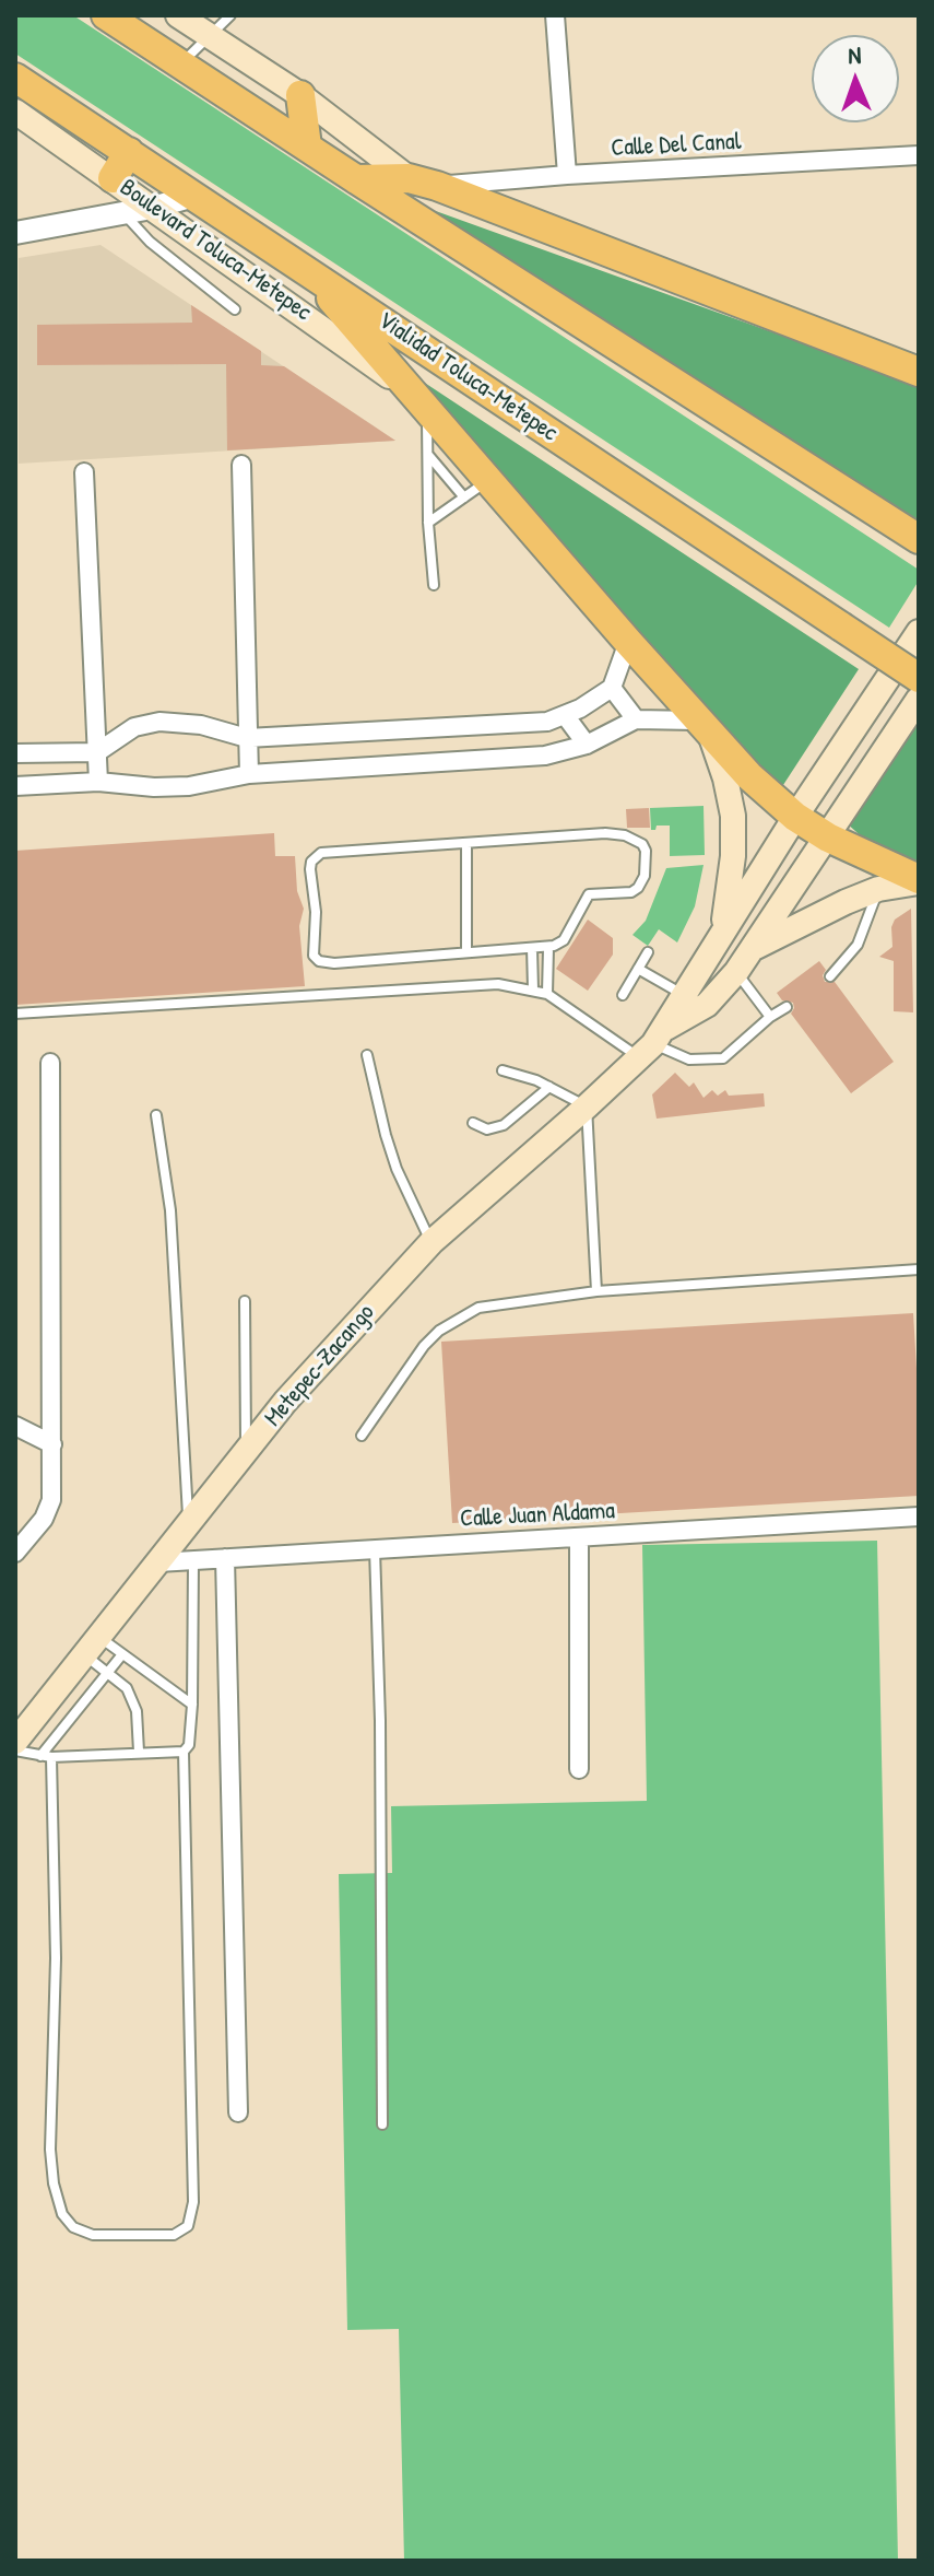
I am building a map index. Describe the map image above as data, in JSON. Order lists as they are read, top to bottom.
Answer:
{
  "streets": {
    "highway": ["Vialidad Toluca-Metepec"],
    "main road": ["Boulevard Toluca-Metepec", "Metepec-Zacango"],
    "street": ["Calle Del Canal", "Calle Juan Aldama"]
  },
  "crossings": [
    ["Metepec-Zacango", "Calle Juan Aldama"]
  ],
  "north": "top"
}
